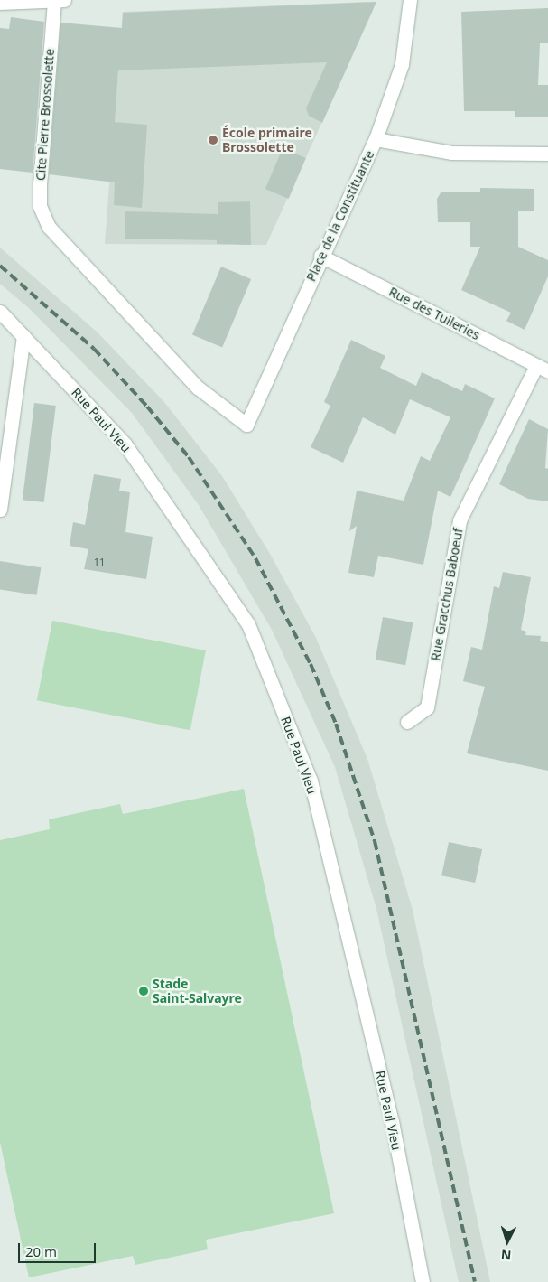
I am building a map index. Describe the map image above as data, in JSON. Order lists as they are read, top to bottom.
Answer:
{
  "streets": {
    "street": [
      "Cite Pierre Brossolette",
      "Place de la Constituante",
      "Rue des Tuileries",
      "Rue Paul Vieu",
      "Rue Gracchus Baboeuf"
    ]
  },
  "crossings": [
    ["Cite Pierre Brossolette", "Place de la Constituante"],
    ["Place de la Constituante", "Rue des Tuileries"],
    ["Rue des Tuileries", "Rue Gracchus Baboeuf"]
  ],
  "places": ["École primaire Brossolette", "Stade Saint-Salvayre"],
  "house_numbers": ["11"],
  "scale_bar": "20 m",
  "north": "bottom"
}
